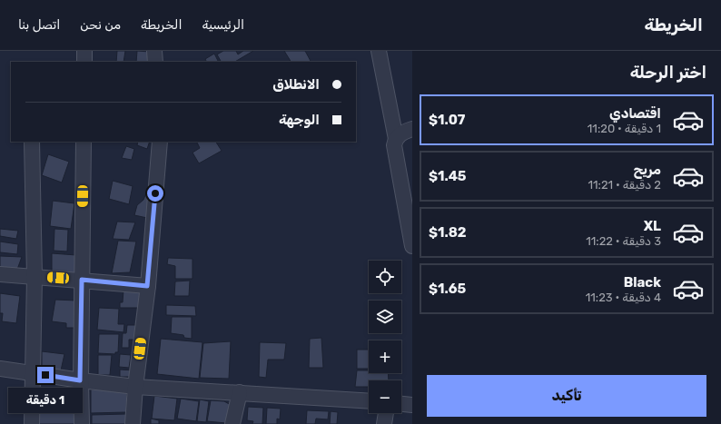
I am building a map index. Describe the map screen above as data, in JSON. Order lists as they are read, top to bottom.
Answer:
{
  "page": {
    "header": "الخريطة",
    "nav": [
      "الرئيسية",
      "الخريطة",
      "من نحن",
      "اتصل بنا"
    ],
    "heading": "اختر الرحلة",
    "banner": ["الانطلاق", "الوجهة"],
    "list": [
      {
        "name": "اقتصادي",
        "note": "1 دقيقة · 11:20",
        "value": "$1.07"
      },
      {
        "name": "مريح",
        "note": "2 دقيقة · 11:21",
        "value": "$1.45"
      },
      {
        "name": "XL",
        "note": "3 دقيقة · 11:22",
        "value": "$1.82"
      },
      {
        "name": "Black",
        "note": "4 دقيقة · 11:23",
        "value": "$1.65"
      }
    ],
    "map_buttons": ["+", "−"],
    "buttons": "تأكيد",
    "bubble": "1 دقيقة"
  }
}
